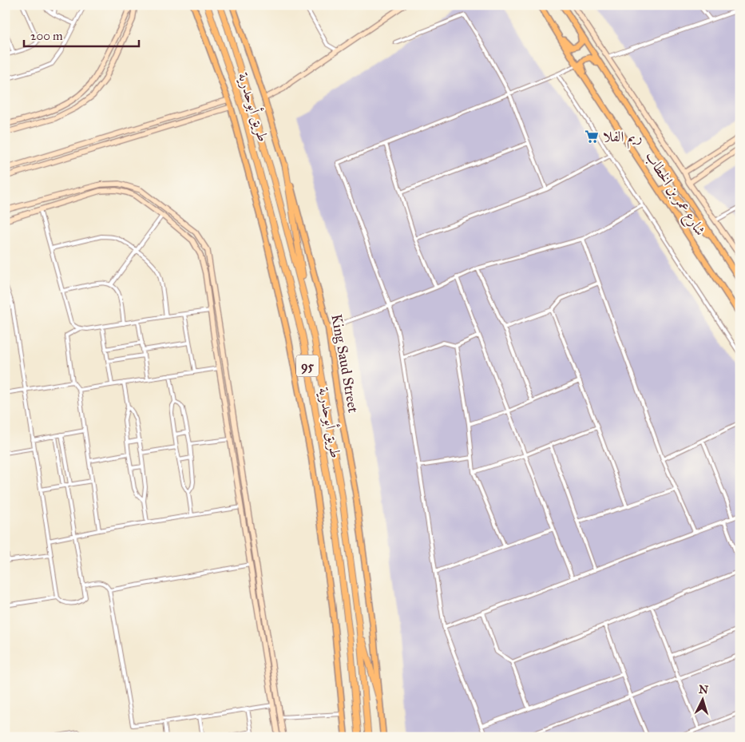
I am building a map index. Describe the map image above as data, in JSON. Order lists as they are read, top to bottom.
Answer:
{
  "streets": {
    "highway": ["طريق أبوحدرية", "95"],
    "main road": ["شارع عمر بن الخطاب", "King Saud Street"]
  },
  "places": {
    "supermarket": ["ريم الفلا"]
  },
  "scale_bar": "200 m",
  "north": "top"
}
